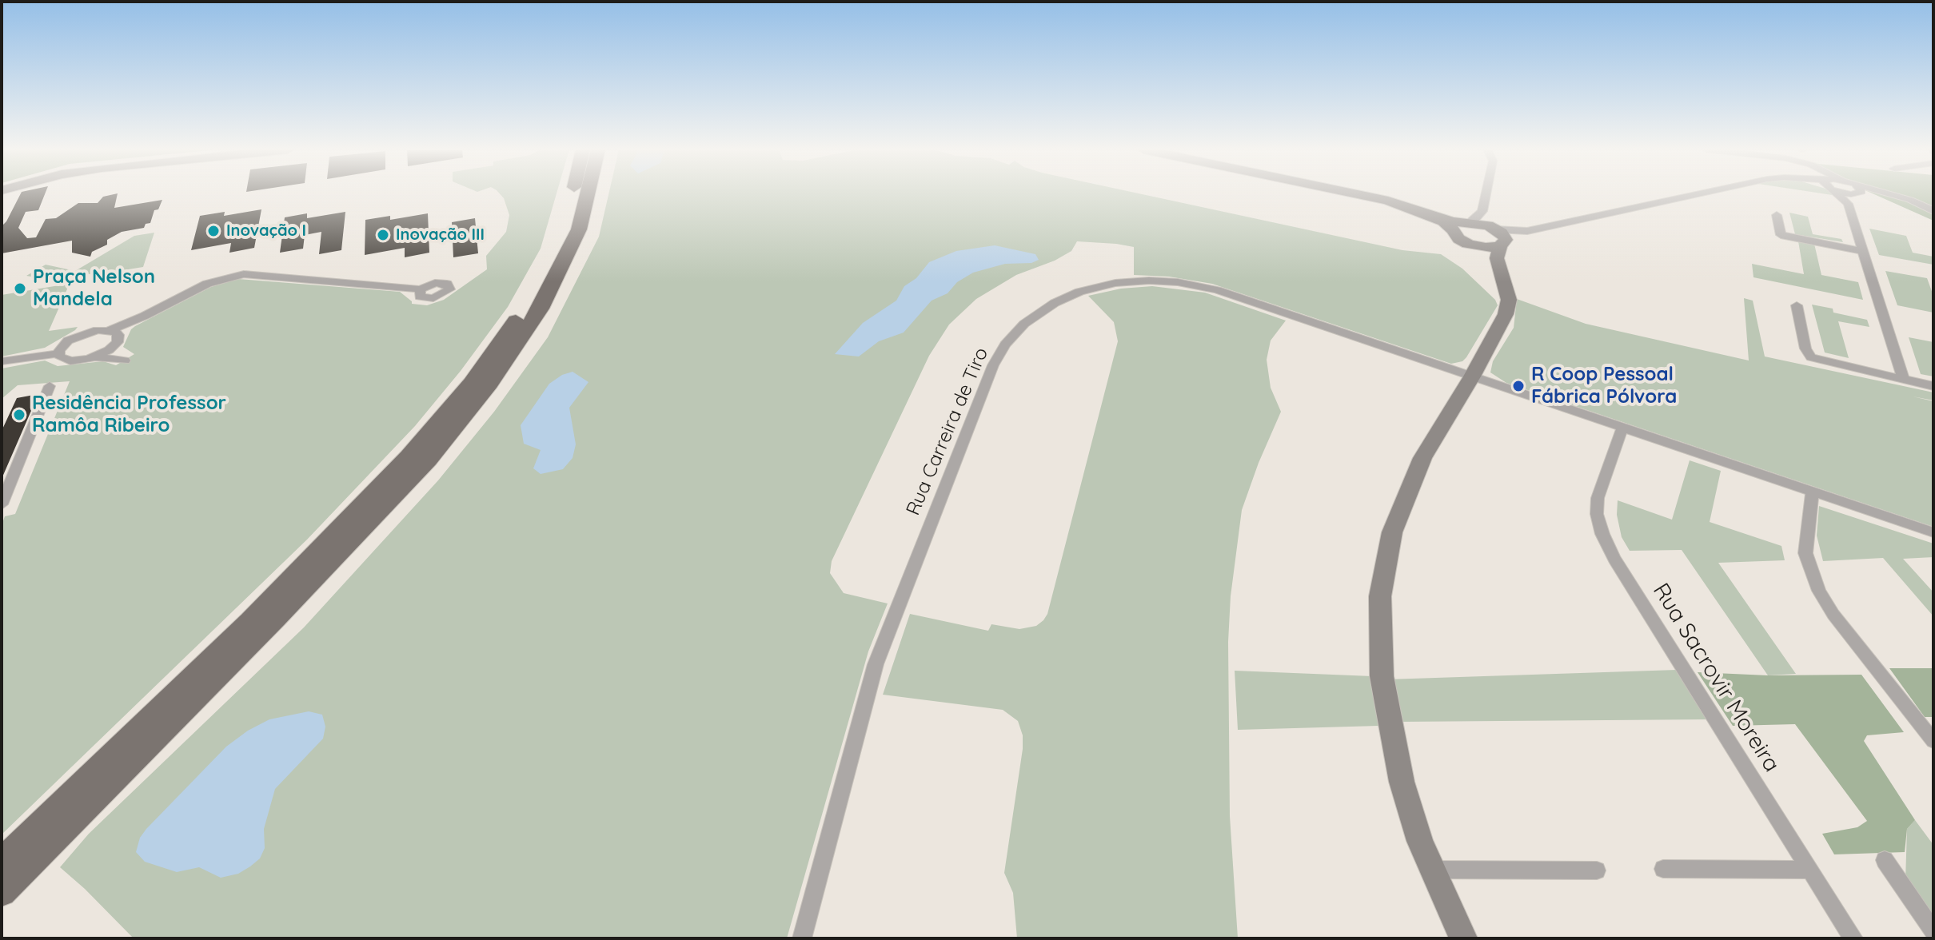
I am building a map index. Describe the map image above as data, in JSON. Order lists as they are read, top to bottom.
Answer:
{
  "streets": {
    "street": ["Rua Carreira de Tiro", "Rua Sacrovir Moreira"]
  },
  "crossings": [
    ["Rua Carreira de Tiro", "Rua Sacrovir Moreira"]
  ],
  "places": [
    "Inovação I",
    "Inovação III",
    "Praça Nelson Mandela",
    "R Coop Pessoal Fábrica Pólvora",
    "Residência Professor Ramôa Ribeiro"
  ]
}
